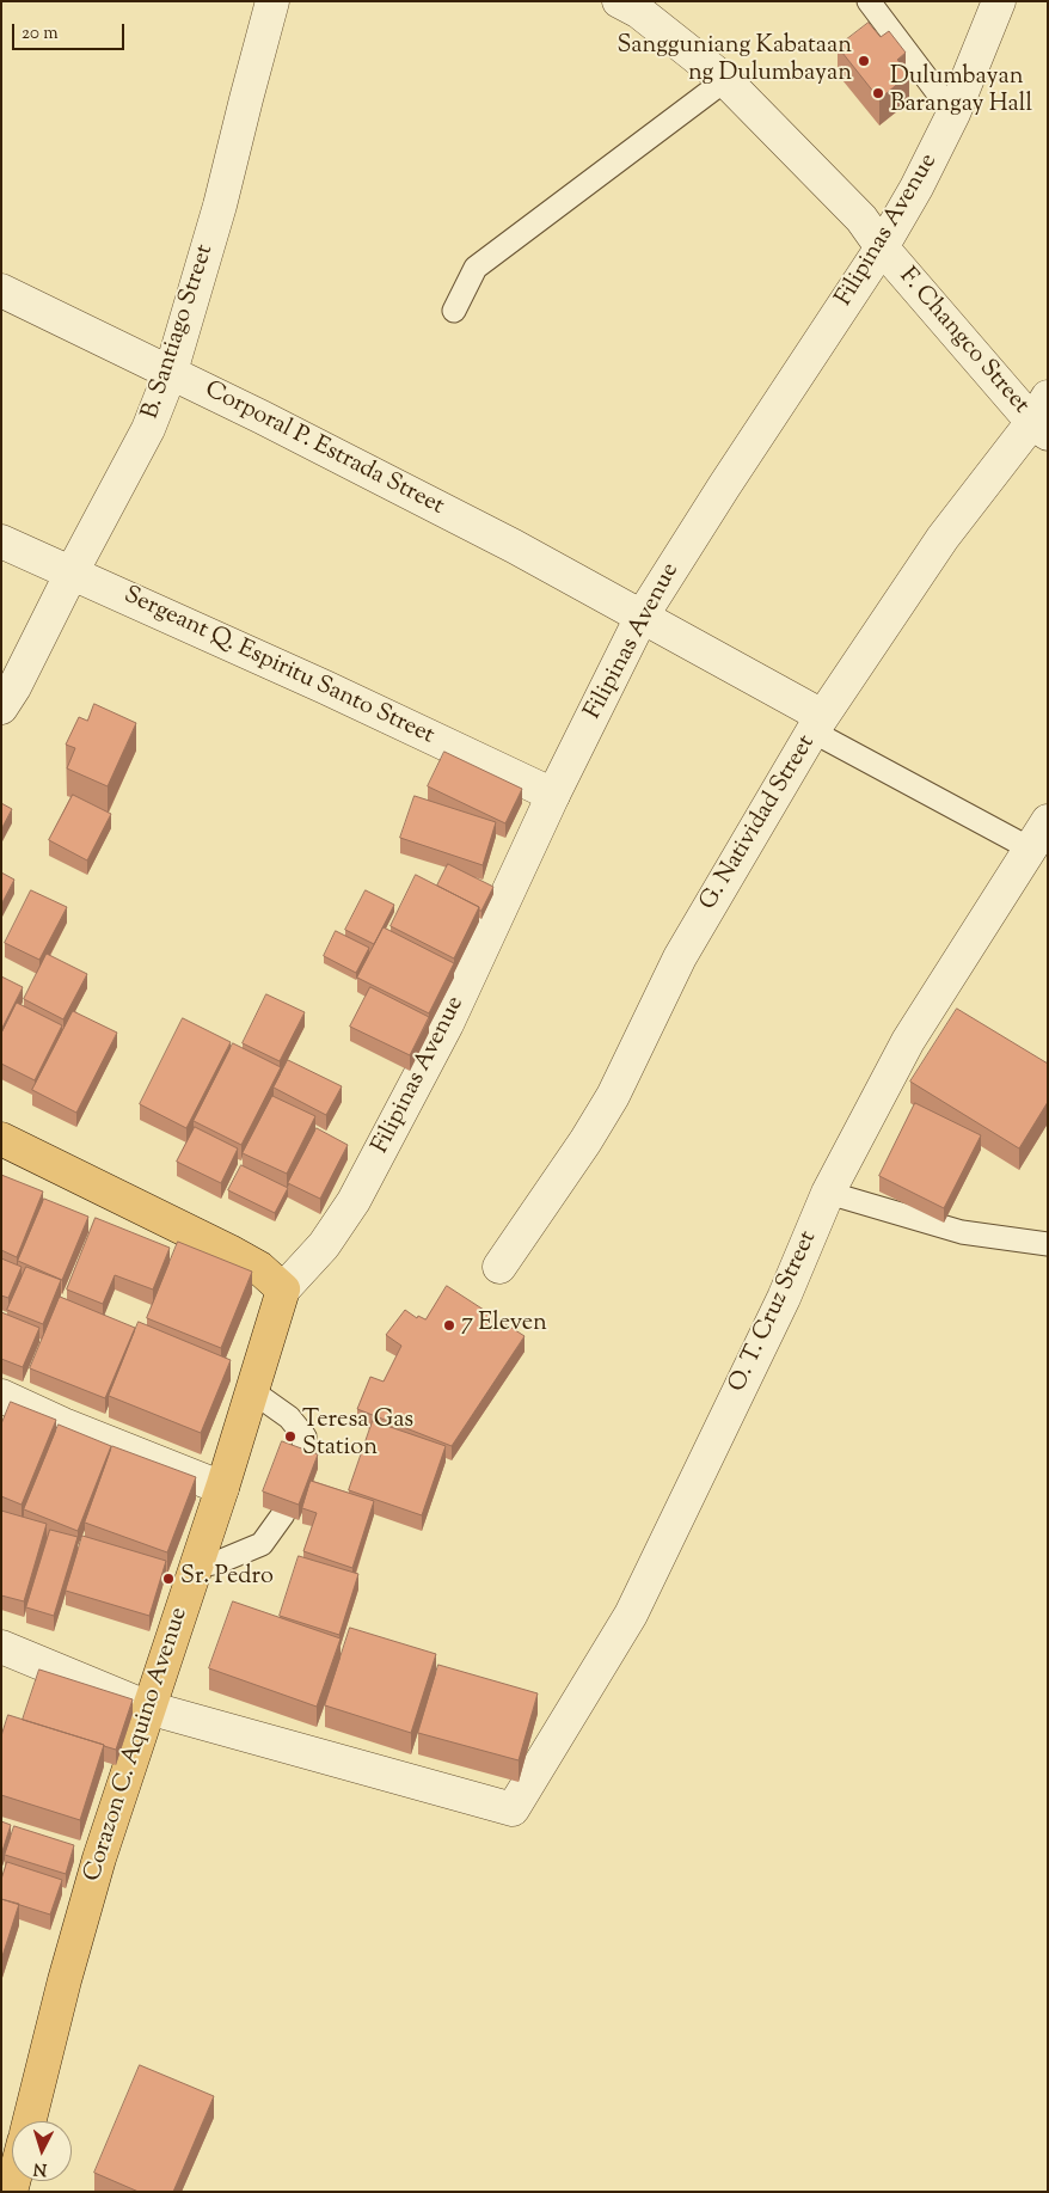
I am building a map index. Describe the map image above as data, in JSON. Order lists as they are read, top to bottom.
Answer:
{
  "streets": {
    "main road": ["Corazon C. Aquino Avenue"],
    "street": [
      "Filipinas Avenue",
      "B. Santiago Street",
      "F. Changco Street",
      "Corporal P. Estrada Street",
      "Sergeant Q. Espiritu Santo Street",
      "G. Natividad Street",
      "O. T. Cruz Street"
    ]
  },
  "crossings": [
    ["Filipinas Avenue", "F. Changco Street"],
    ["Filipinas Avenue", "Corporal P. Estrada Street"],
    ["Filipinas Avenue", "Sergeant Q. Espiritu Santo Street"],
    ["Filipinas Avenue", "Corazon C. Aquino Avenue"],
    ["B. Santiago Street", "Corporal P. Estrada Street"],
    ["B. Santiago Street", "Sergeant Q. Espiritu Santo Street"],
    ["F. Changco Street", "G. Natividad Street"],
    ["Corporal P. Estrada Street", "G. Natividad Street"],
    ["O. T. Cruz Street", "Corazon C. Aquino Avenue"]
  ],
  "places": [
    "Sangguniang Kabataan ng Dulumbayan",
    "Dulumbayan Barangay Hall",
    "7 Eleven",
    "Teresa Gas Station",
    "Sr. Pedro"
  ],
  "scale_bar": "20 m",
  "north": "bottom"
}
